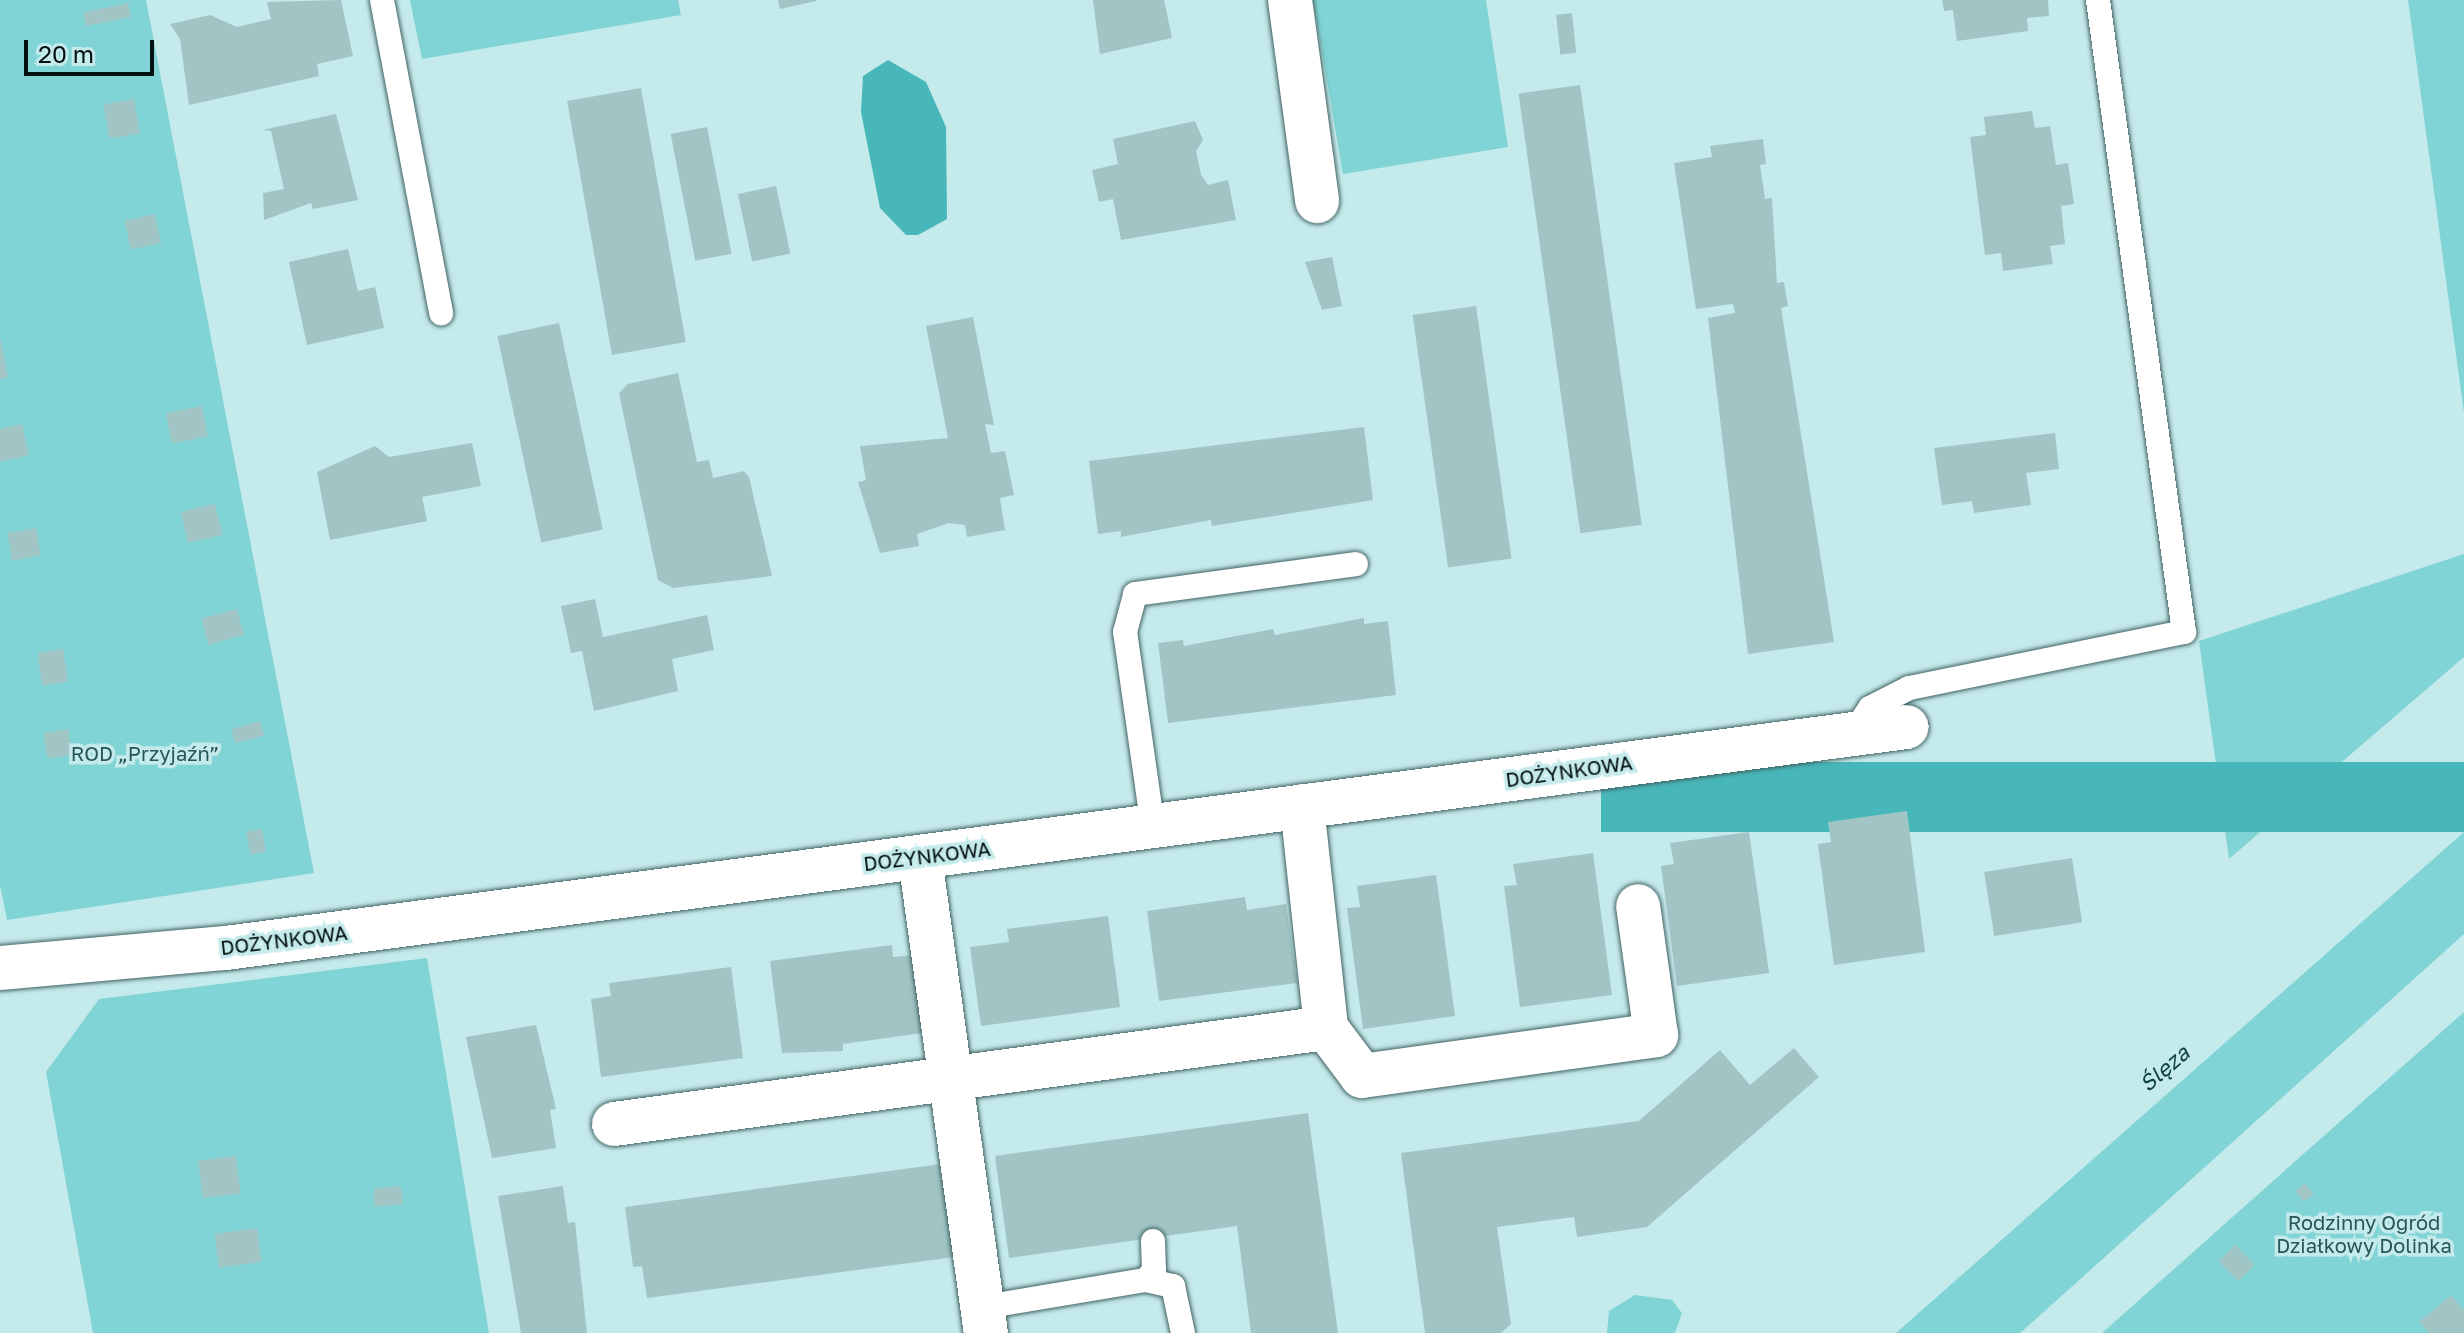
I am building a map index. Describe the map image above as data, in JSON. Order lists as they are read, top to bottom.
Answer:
{
  "streets": {
    "street": ["DOŻYNKOWA"]
  },
  "water": ["Ślęza"],
  "parks": ["ROD „Przyjaźń”", "Rodzinny Ogród Działkowy Dolinka"],
  "scale_bar": "20 m"
}
